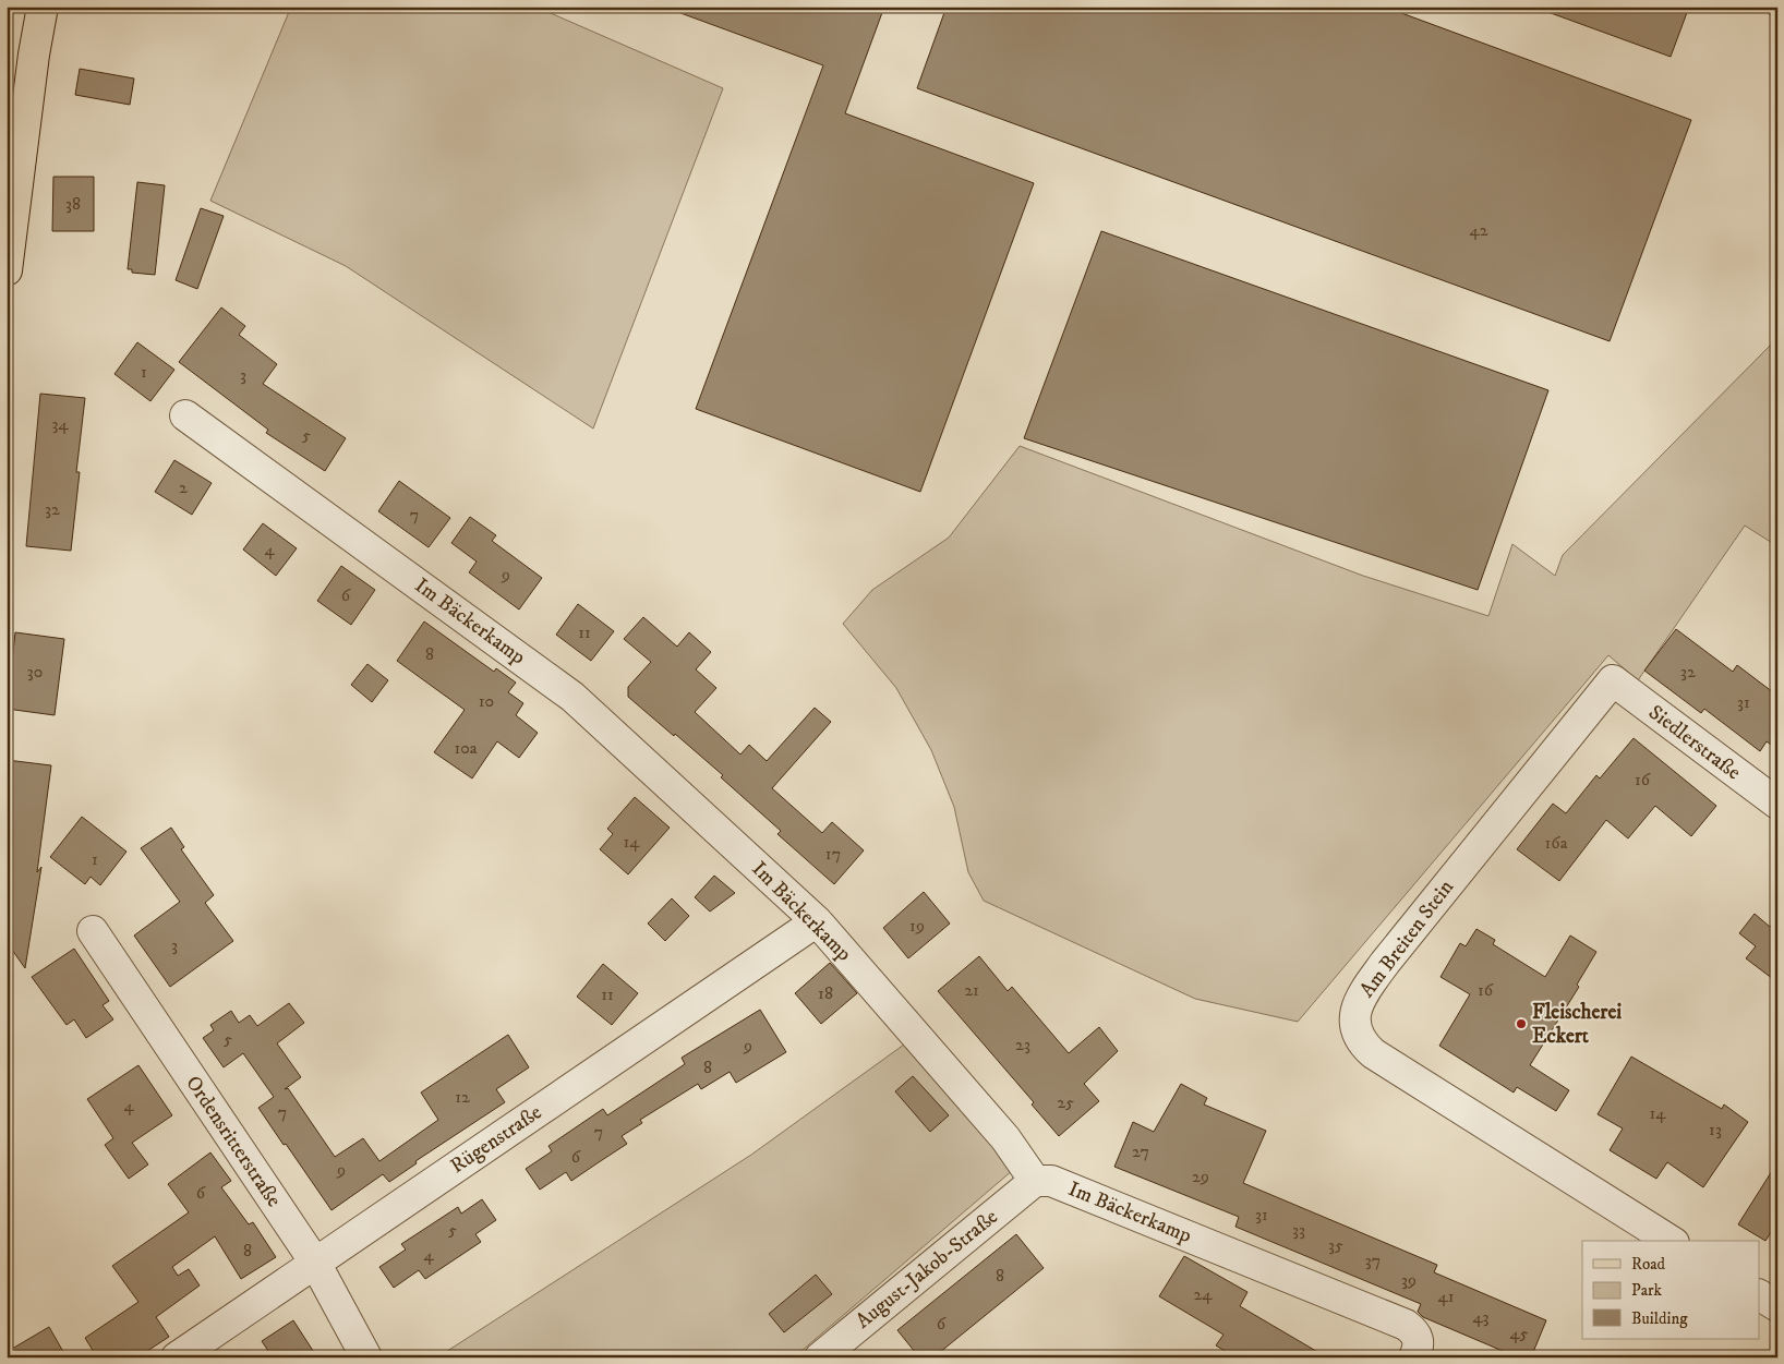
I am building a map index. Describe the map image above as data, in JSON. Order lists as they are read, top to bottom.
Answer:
{
  "streets": {
    "street": [
      "Im Bäckerkamp",
      "Siedlerstraße",
      "Am Breiten Stein",
      "Rügenstraße",
      "Ordensritterstraße",
      "August-Jakob-Straße"
    ]
  },
  "crossings": [
    ["Im Bäckerkamp", "Rügenstraße"],
    ["Im Bäckerkamp", "August-Jakob-Straße"],
    ["Siedlerstraße", "Am Breiten Stein"],
    ["Rügenstraße", "Ordensritterstraße"]
  ],
  "places": ["Fleischerei Eckert"],
  "house_numbers": [
    "38",
    "42",
    "1",
    "3",
    "34",
    "5",
    "2",
    "32",
    "7",
    "4",
    "9",
    "6",
    "11",
    "8",
    "30",
    "32",
    "10",
    "31",
    "10a",
    "16",
    "14",
    "16a",
    "17",
    "1",
    "19",
    "3",
    "21",
    "16",
    "18",
    "11",
    "5",
    "23",
    "9",
    "8",
    "12",
    "25",
    "4",
    "7",
    "14",
    "13",
    "7",
    "27",
    "6",
    "9",
    "29",
    "6",
    "31",
    "5",
    "33",
    "35",
    "8",
    "4",
    "37",
    "8",
    "39",
    "24",
    "41",
    "43",
    "6",
    "45"
  ],
  "legend": ["Road", "Park", "Building"]
}
